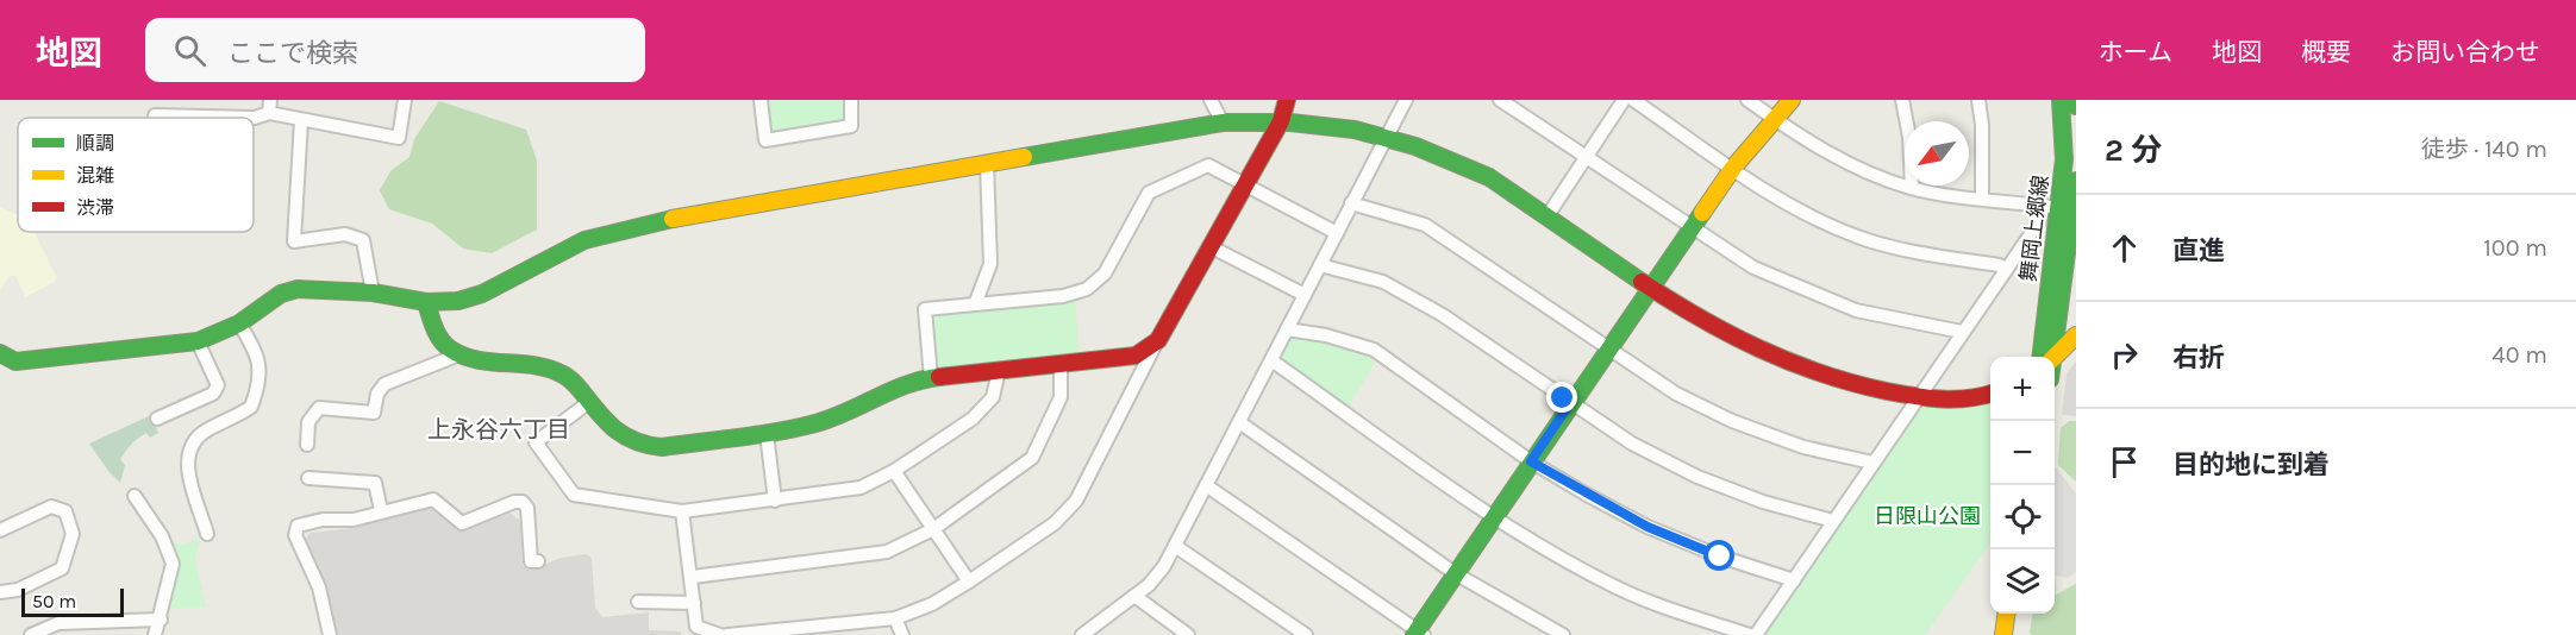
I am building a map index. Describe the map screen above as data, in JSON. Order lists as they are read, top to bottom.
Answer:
{
  "streets": {
    "street": ["舞岡上郷線"]
  },
  "districts": ["上永谷六丁目"],
  "parks": ["日限山公園"],
  "legend": ["順調", "混雑", "渋滞"],
  "scale_bar": "50 m",
  "north": "bottom left",
  "page": {
    "header": "地図",
    "search": "ここで検索",
    "nav": [
      "ホーム",
      "地図",
      "概要",
      "お問い合わせ"
    ],
    "heading": ["2 分", "徒歩 · 140 m"],
    "list": [
      ["直進", "100 m"],
      ["右折", "40 m"],
      "目的地に到着"
    ],
    "map_buttons": ["+", "−"],
    "scale": "50 m"
  }
}
